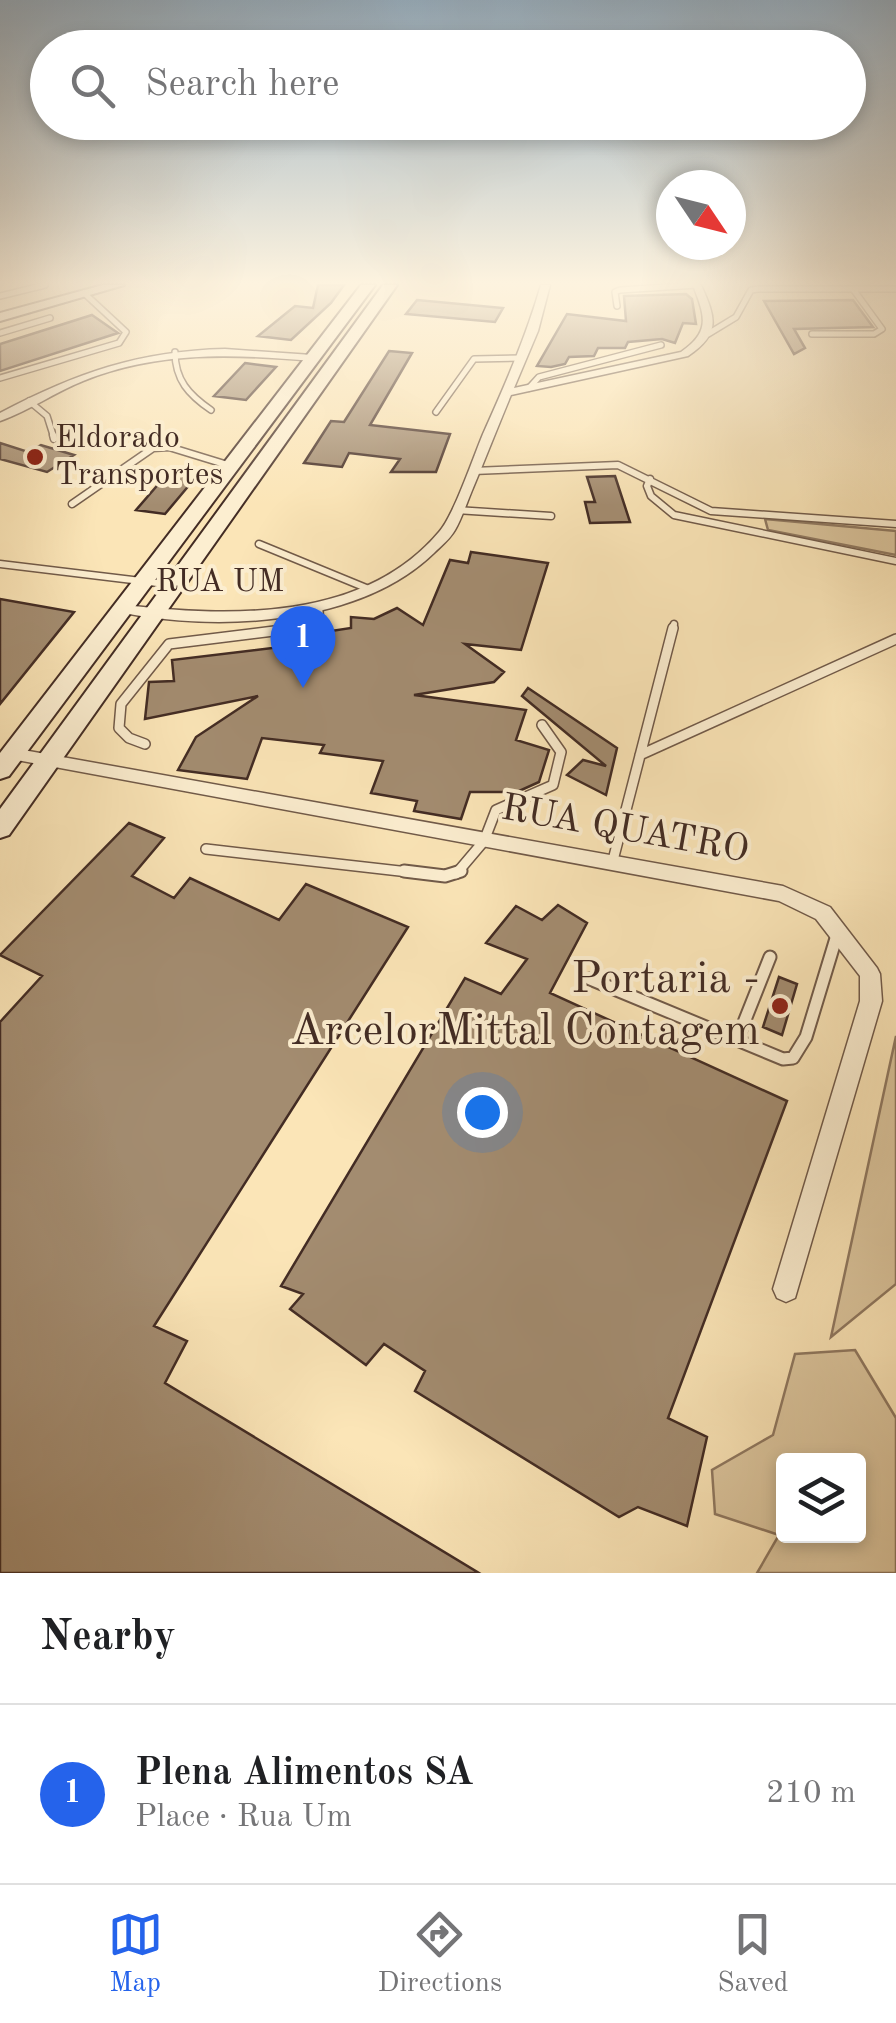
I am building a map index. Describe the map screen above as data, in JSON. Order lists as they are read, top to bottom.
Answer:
{
  "streets": {
    "street": ["RUA UM", "RUA QUATRO"]
  },
  "places": ["Eldorado Transportes", "Portaria - ArcelorMittal Contagem"],
  "north": "bottom right",
  "page": {
    "search": "Search here",
    "pins": "1",
    "heading": "Nearby",
    "list": [
      {
        "mark": "1",
        "name": "Plena Alimentos SA",
        "note": "Place · Rua Um",
        "value": "210 m"
      }
    ],
    "nav": ["Map", "Directions", "Saved"]
  }
}
